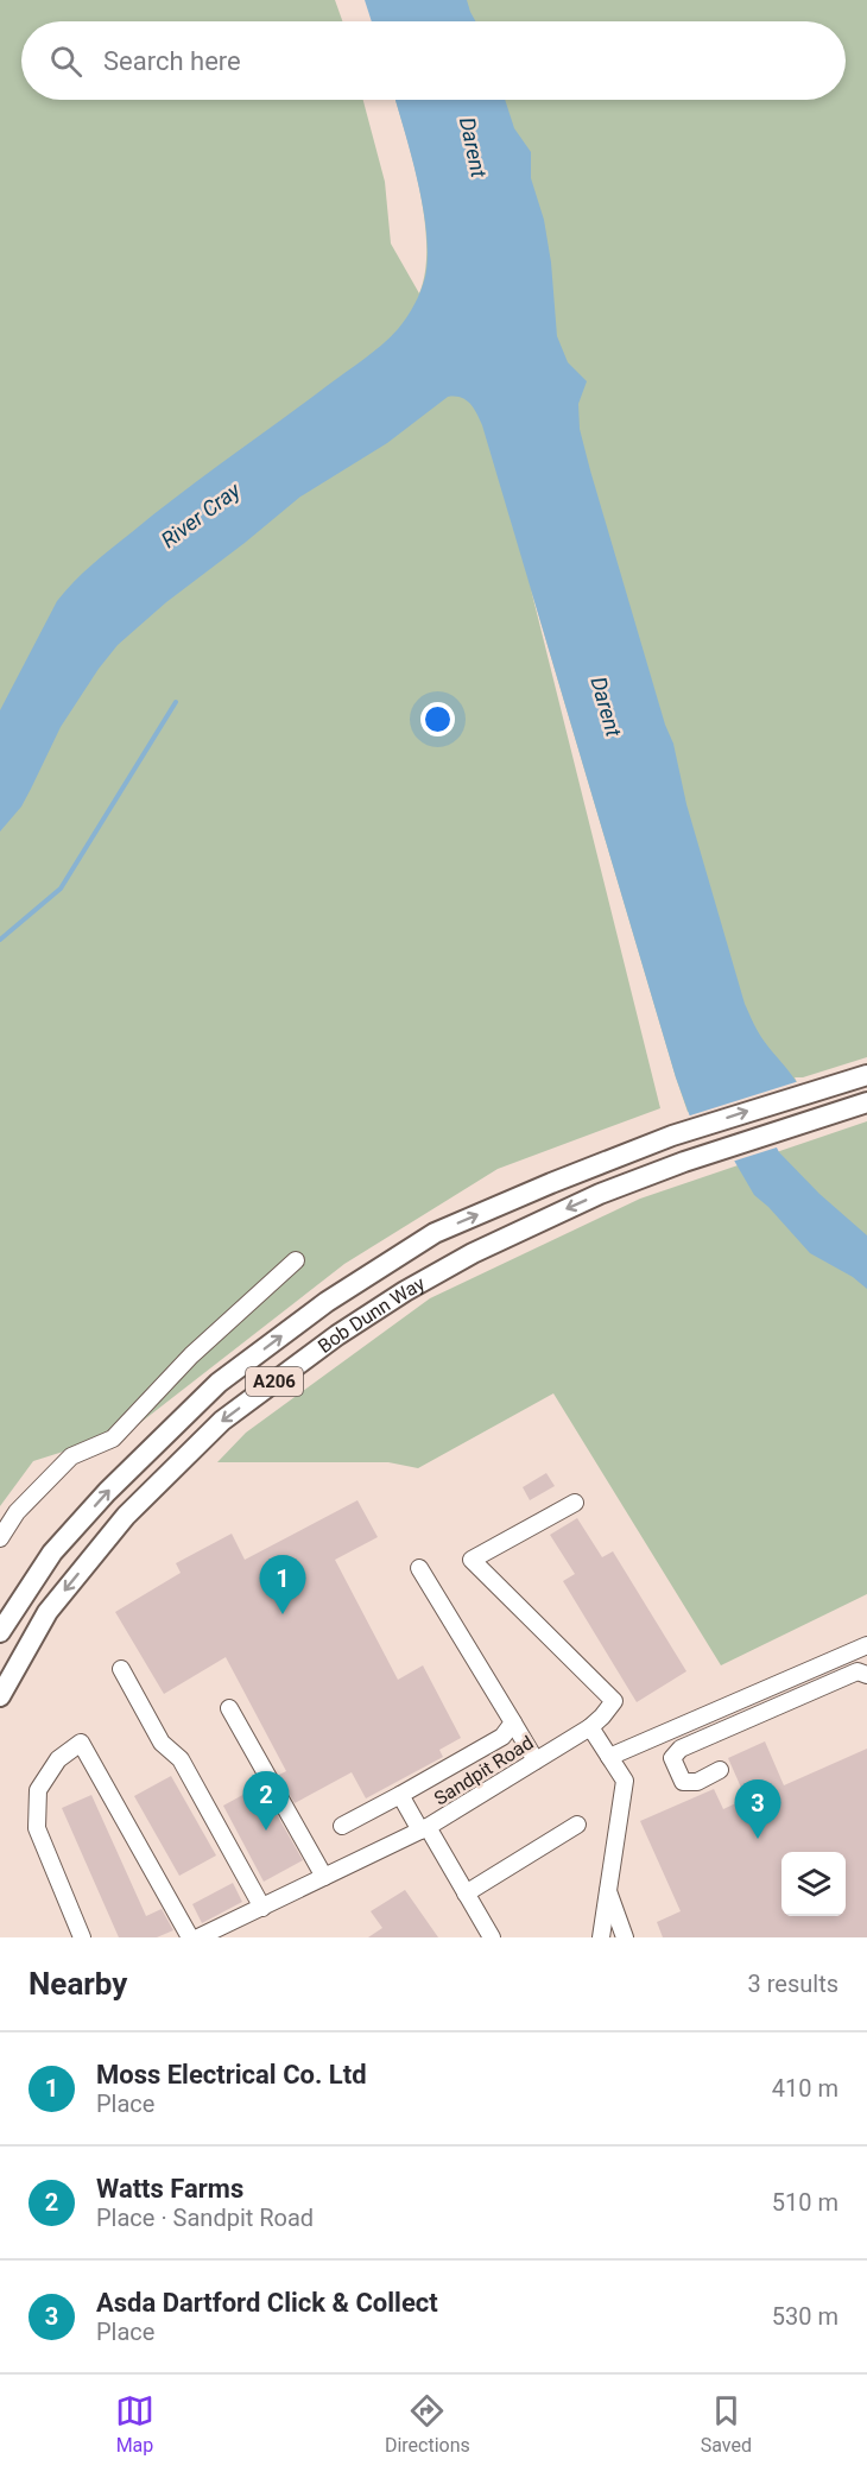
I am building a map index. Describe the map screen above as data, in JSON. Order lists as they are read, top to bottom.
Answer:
{
  "streets": {
    "main road": ["Bob Dunn Way", "A206"],
    "street": ["Sandpit Road"]
  },
  "water": ["Darent", "River Cray"],
  "page": {
    "search": "Search here",
    "pins": ["1", "2", "3"],
    "heading": ["Nearby", "3 results"],
    "list": [
      {
        "mark": "1",
        "name": "Moss Electrical Co. Ltd",
        "note": "Place",
        "value": "410 m"
      },
      {
        "mark": "2",
        "name": "Watts Farms",
        "note": "Place · Sandpit Road",
        "value": "510 m"
      },
      {
        "mark": "3",
        "name": "Asda Dartford Click & Collect",
        "note": "Place",
        "value": "530 m"
      }
    ],
    "nav": ["Map", "Directions", "Saved"]
  }
}
